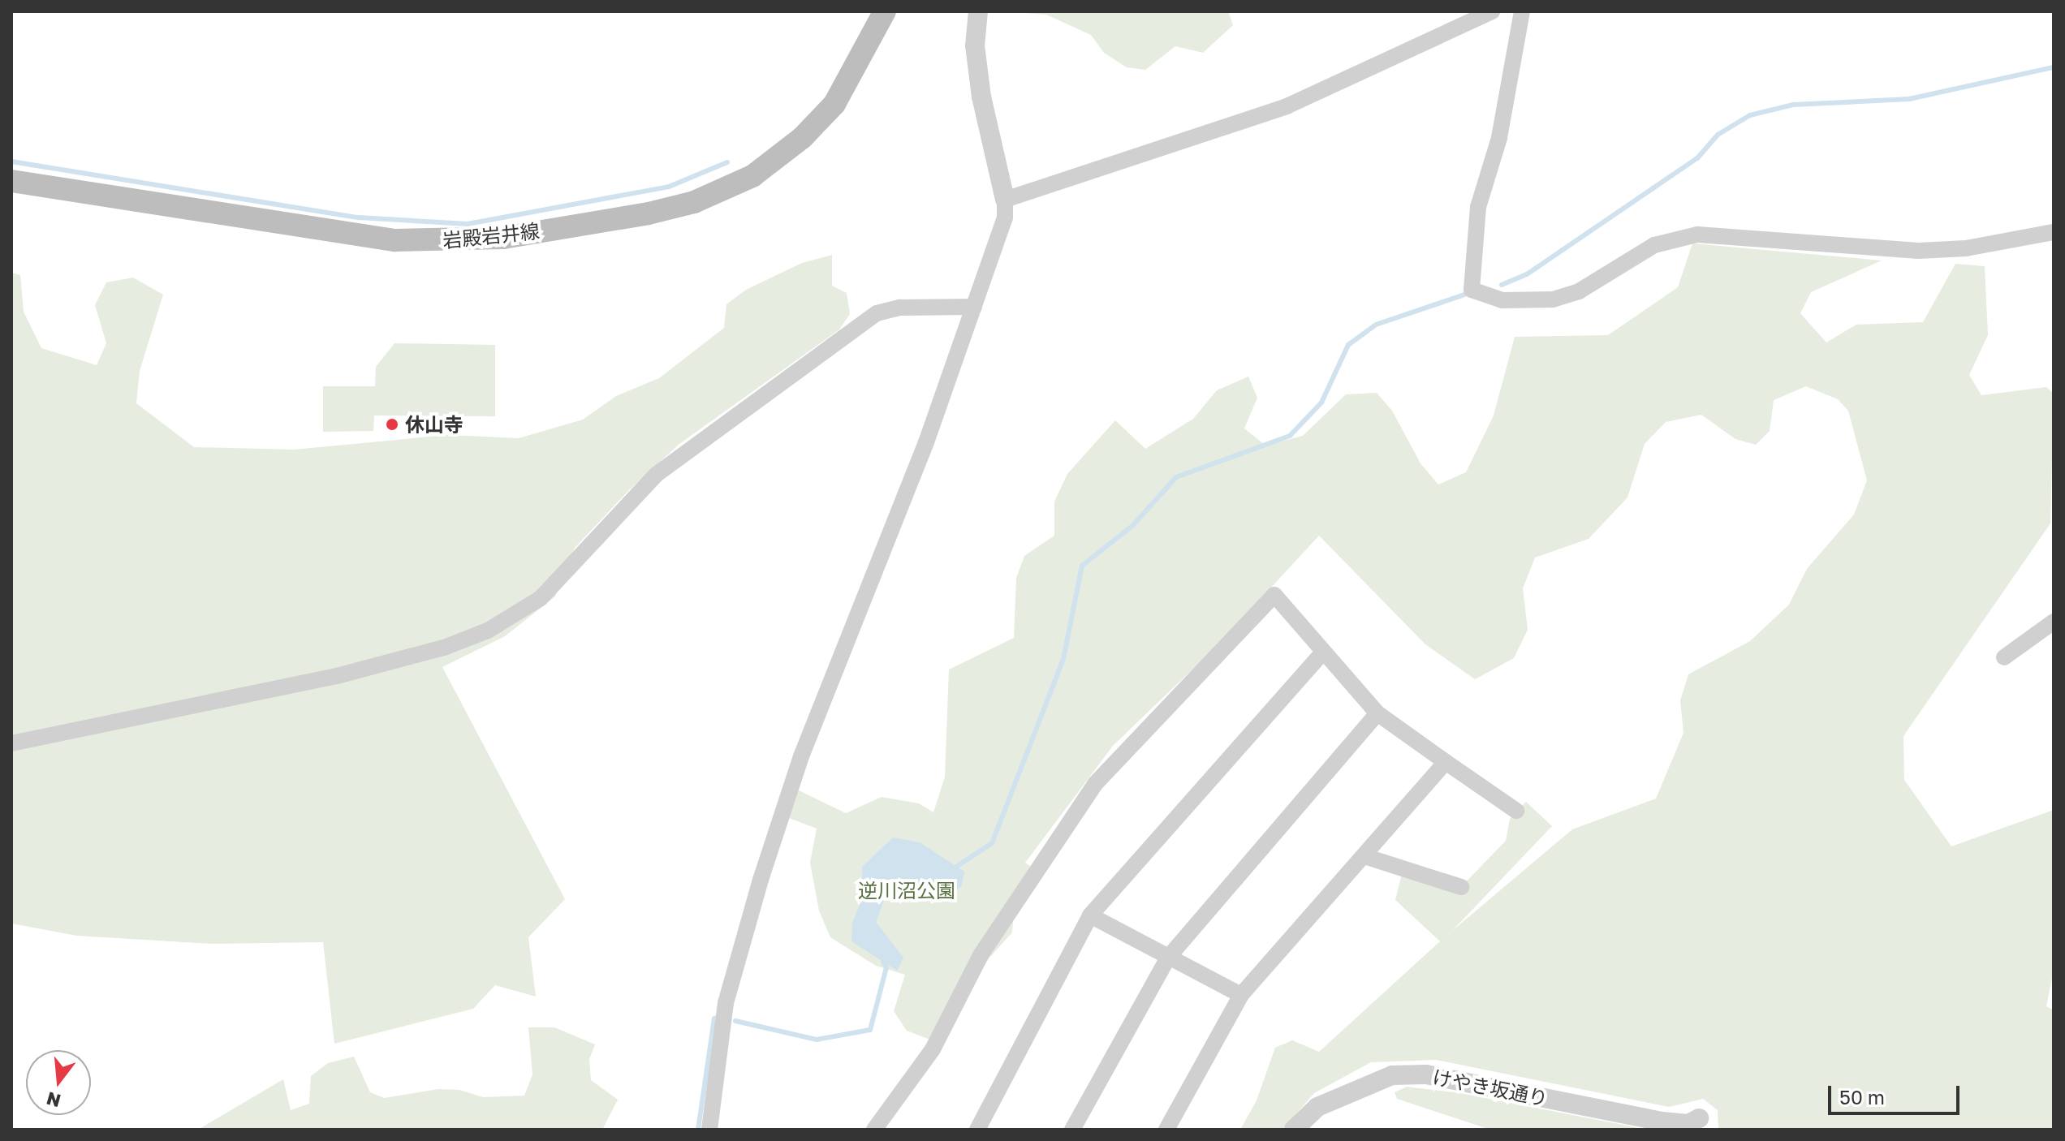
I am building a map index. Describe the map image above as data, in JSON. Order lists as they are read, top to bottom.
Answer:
{
  "streets": {
    "main road": ["岩殿岩井線"],
    "street": ["けやき坂通り"]
  },
  "parks": ["逆川沼公園"],
  "places": ["休山寺"],
  "scale_bar": "50 m",
  "north": "bottom"
}
